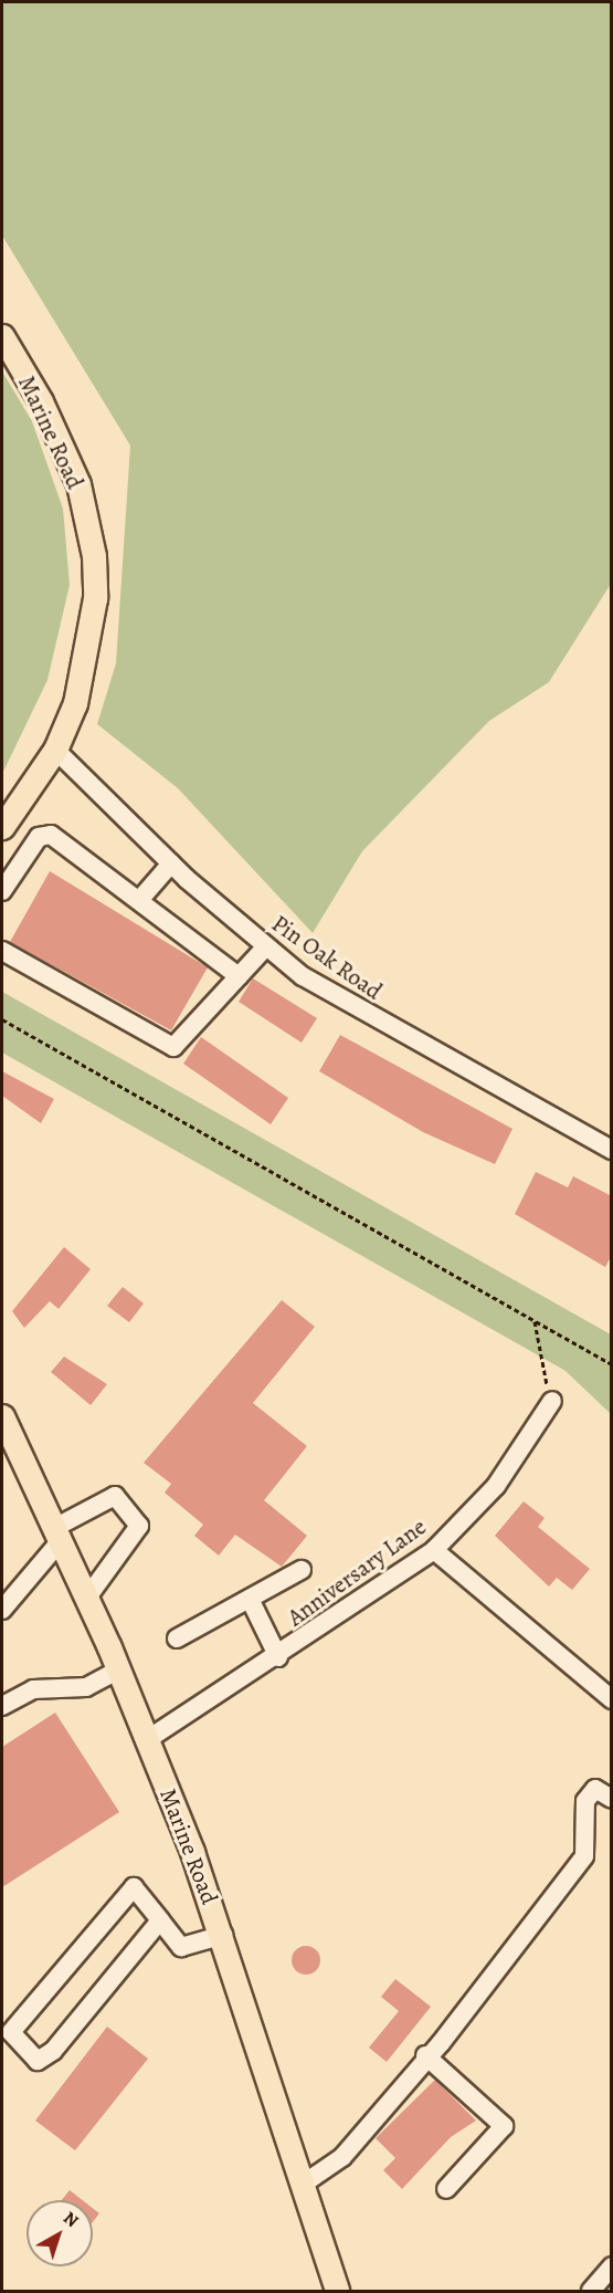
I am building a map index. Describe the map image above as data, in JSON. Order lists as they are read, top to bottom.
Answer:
{
  "streets": {
    "main road": ["Marine Road"],
    "street": ["Pin Oak Road", "Anniversary Lane"]
  },
  "crossings": [
    ["Marine Road", "Pin Oak Road"],
    ["Marine Road", "Anniversary Lane"]
  ],
  "north": "top right"
}
